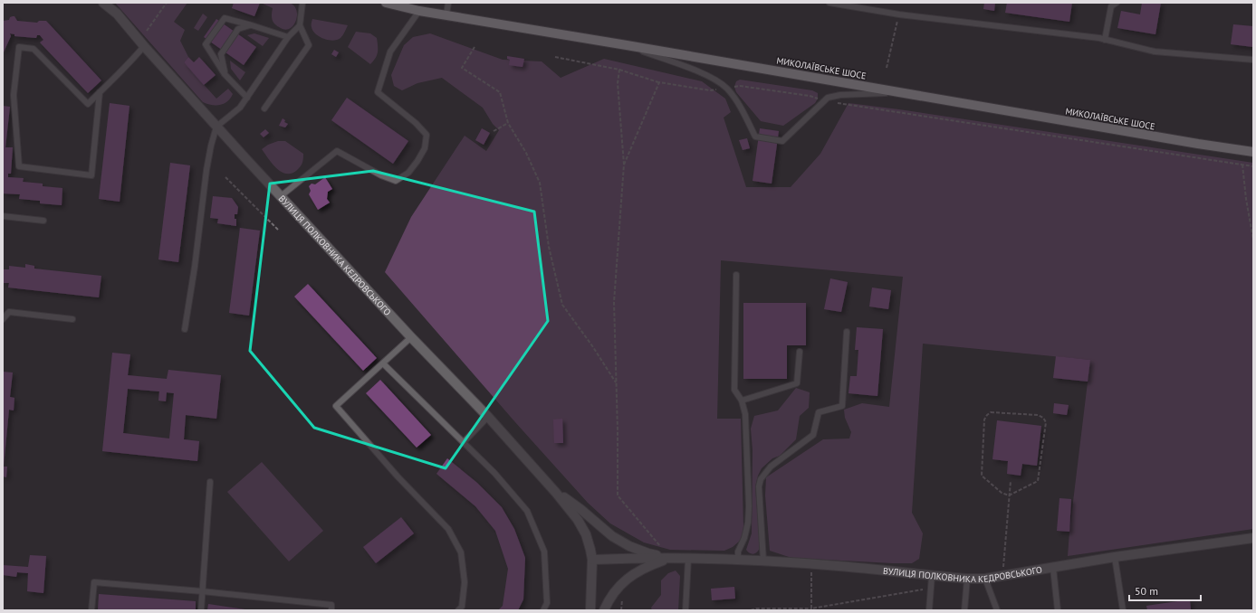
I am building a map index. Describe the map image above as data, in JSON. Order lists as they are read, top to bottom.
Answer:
{
  "streets": {
    "main road": ["МИКОЛАЇВСЬКЕ ШОСЕ"],
    "street": ["ВУЛИЦЯ ПОЛКОВНИКА КЕДРОВСЬКОГО"]
  },
  "scale_bar": "50 m"
}
